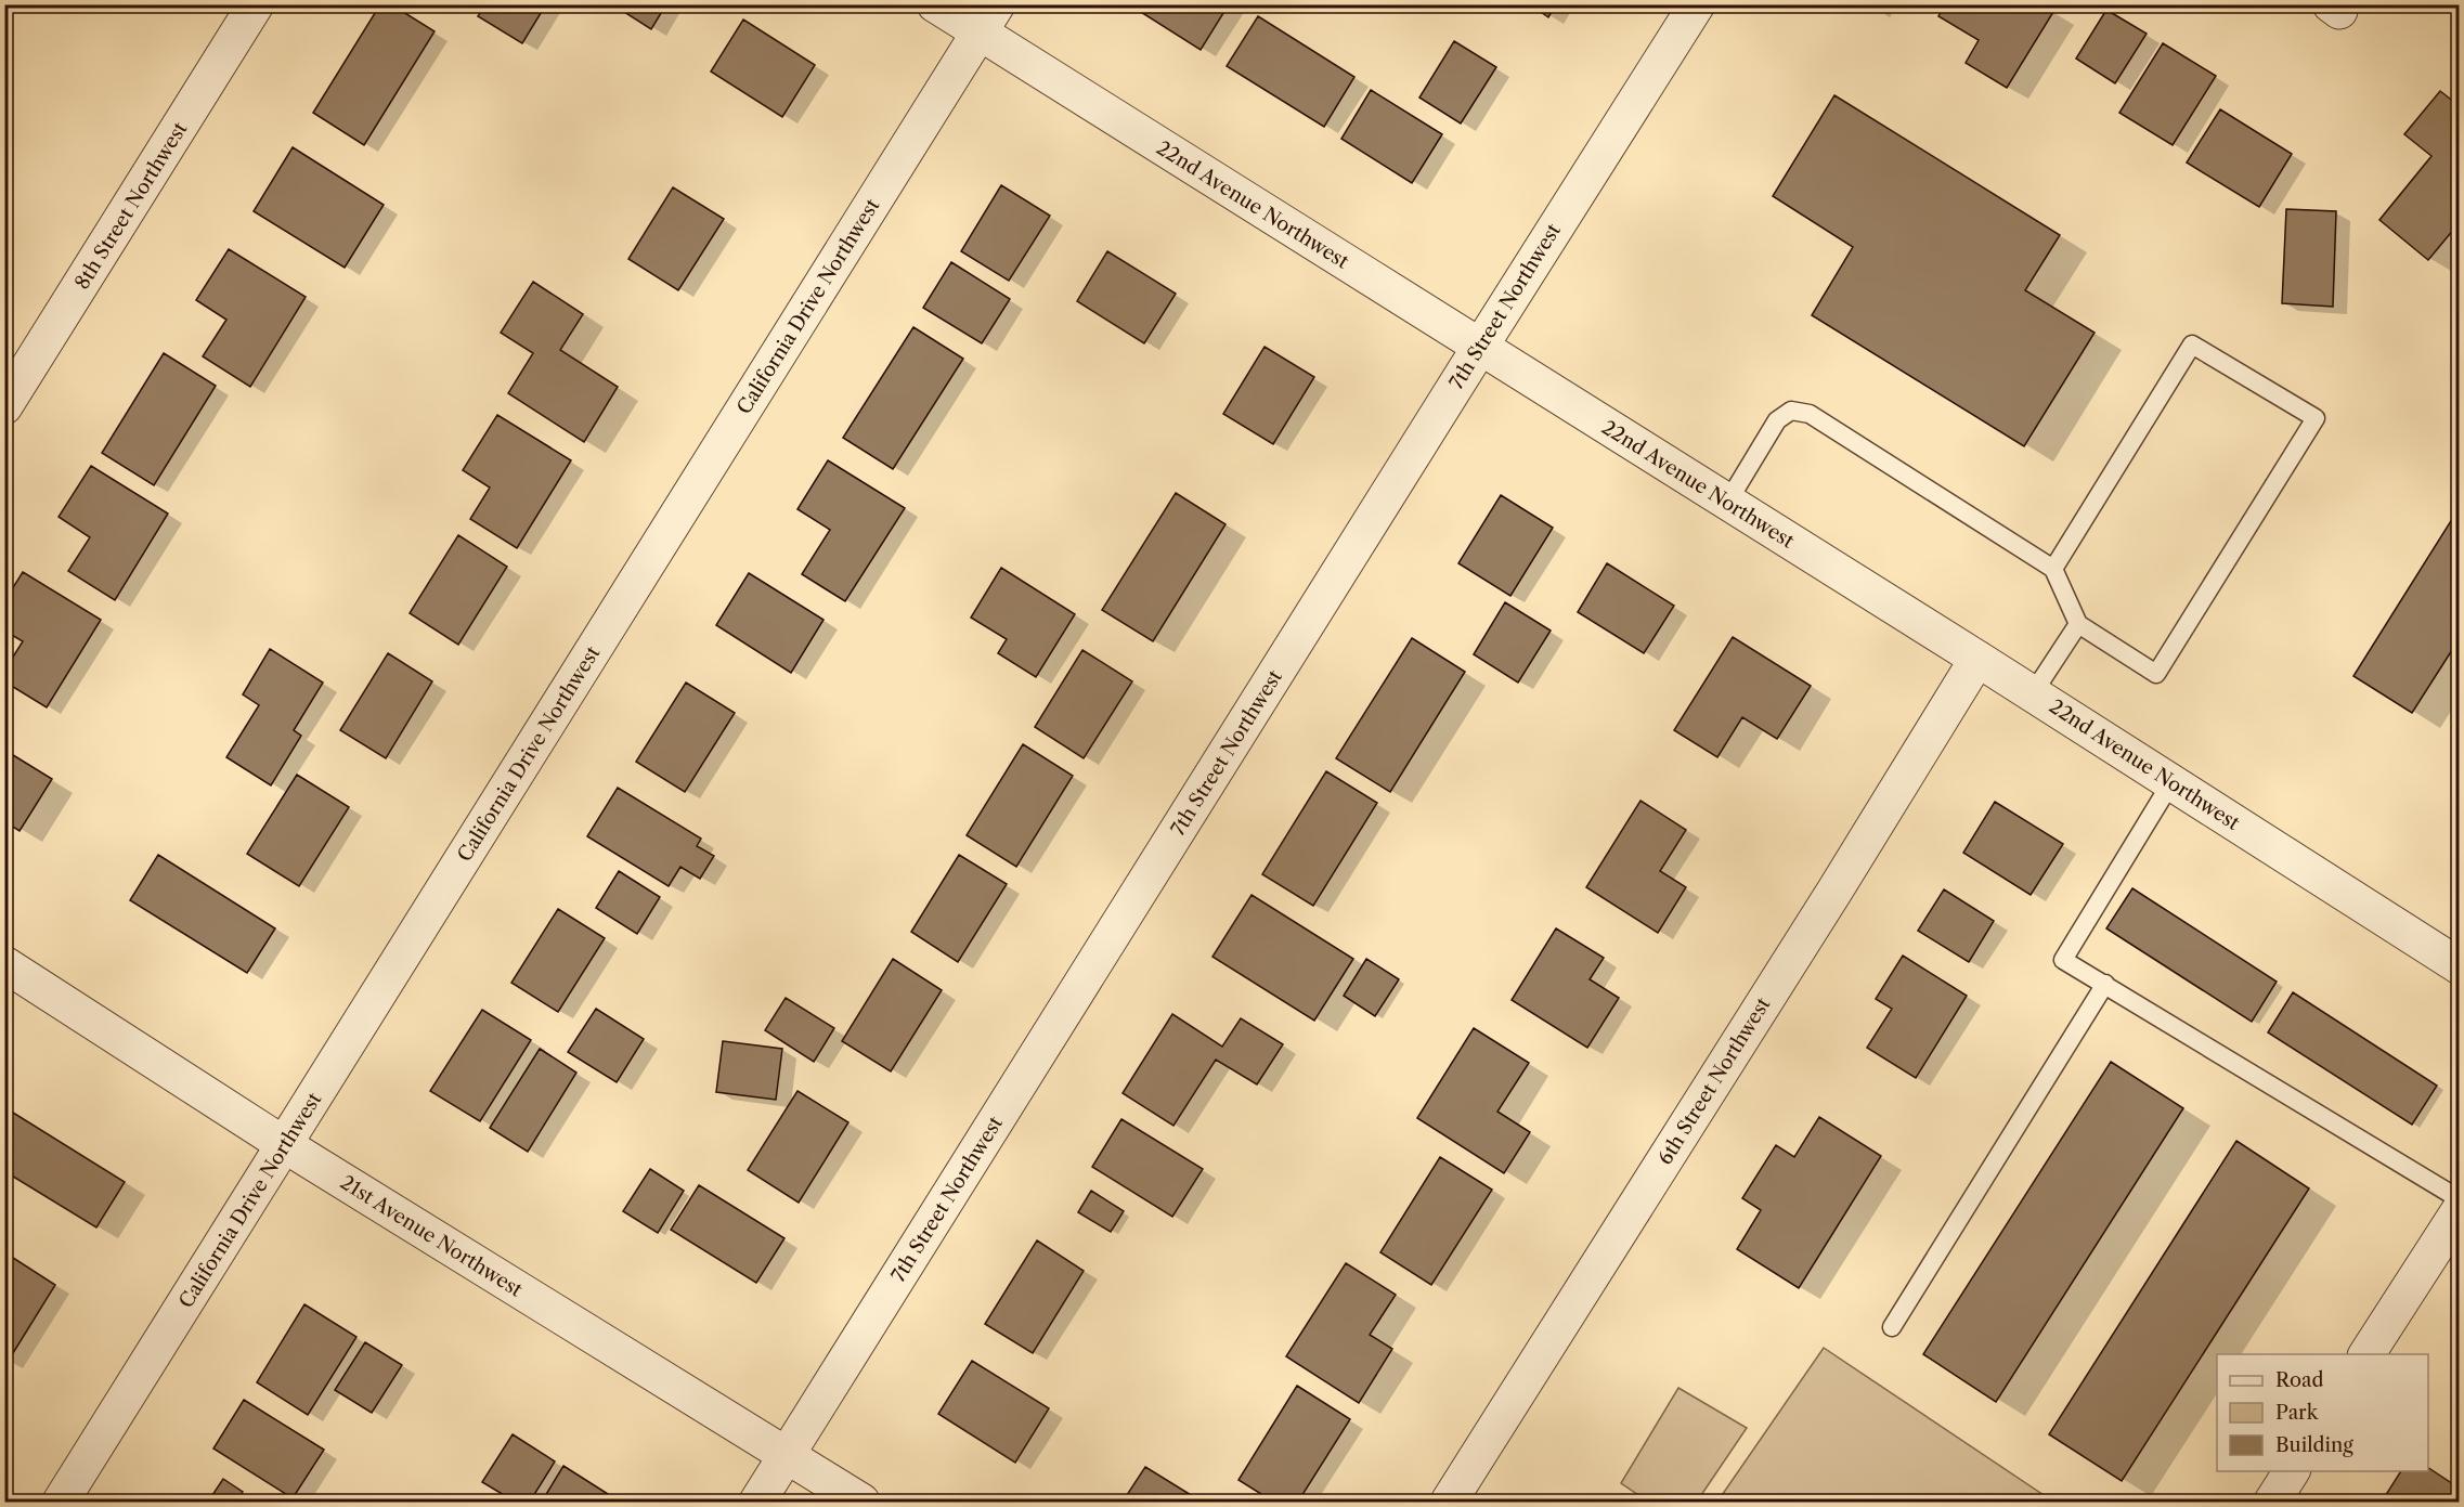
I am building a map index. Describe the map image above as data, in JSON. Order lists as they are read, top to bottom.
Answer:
{
  "streets": {
    "street": [
      "22nd Avenue Northwest",
      "8th Street Northwest",
      "California Drive Northwest",
      "7th Street Northwest",
      "6th Street Northwest",
      "21st Avenue Northwest"
    ]
  },
  "crossings": [
    ["22nd Avenue Northwest", "California Drive Northwest"],
    ["22nd Avenue Northwest", "7th Street Northwest"],
    ["22nd Avenue Northwest", "6th Street Northwest"],
    ["California Drive Northwest", "21st Avenue Northwest"],
    ["7th Street Northwest", "21st Avenue Northwest"]
  ],
  "legend": ["Road", "Park", "Building"]
}
